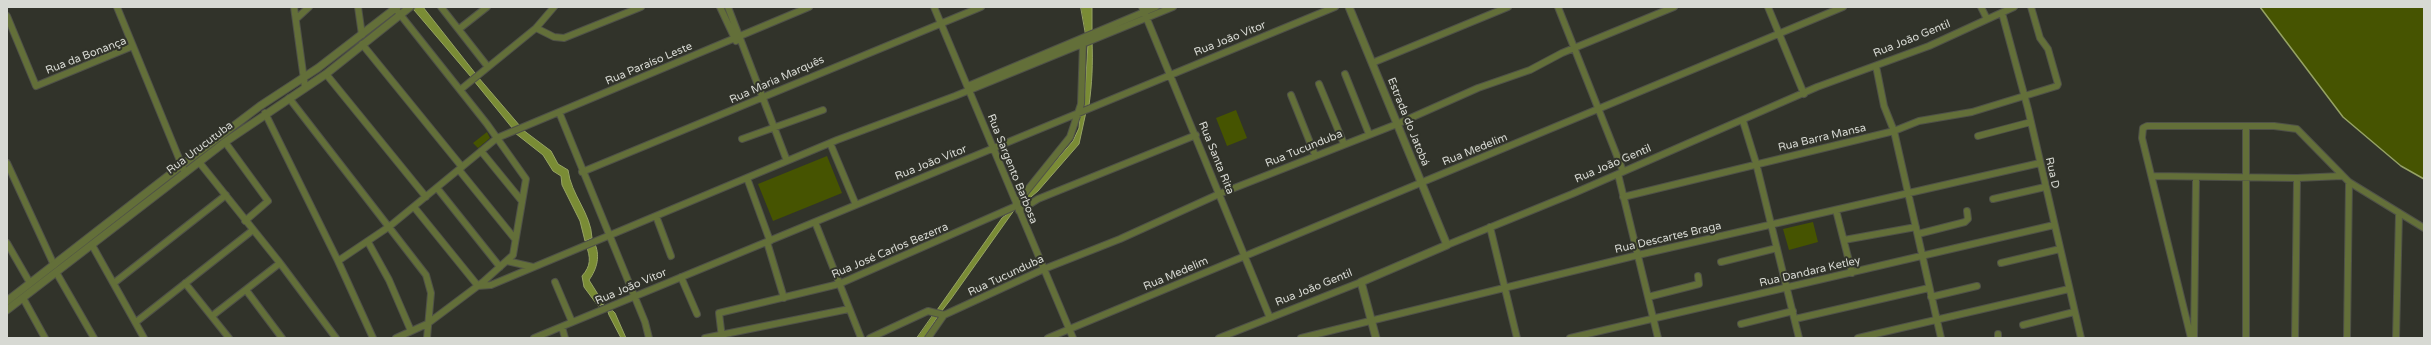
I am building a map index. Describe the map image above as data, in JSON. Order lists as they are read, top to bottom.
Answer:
{
  "streets": {
    "street": [
      "Rua João Vítor",
      "Rua João Gentil",
      "Rua da Bonança",
      "Rua Paraíso Leste",
      "Rua Maria Marquês",
      "Estrada do Jatobá",
      "Rua Barra Mansa",
      "Rua Urucutuba",
      "Rua Tucunduba",
      "Rua Medelim",
      "Rua Santa Rita",
      "Rua Sargento Barbosa",
      "Rua D",
      "Rua Descartes Braga",
      "Rua José Carlos Bezerra",
      "Rua Dandara Ketley"
    ]
  },
  "crossings": [
    ["Rua João Vítor", "Rua Santa Rita"],
    ["Rua João Vítor", "Rua Sargento Barbosa"],
    ["Rua João Gentil", "Estrada do Jatobá"],
    ["Rua João Gentil", "Rua Santa Rita"],
    ["Rua João Gentil", "Rua D"],
    ["Rua da Bonança", "Rua Urucutuba"],
    ["Rua Maria Marquês", "Rua Sargento Barbosa"],
    ["Estrada do Jatobá", "Rua Tucunduba"],
    ["Estrada do Jatobá", "Rua Medelim"],
    ["Rua Barra Mansa", "Rua D"],
    ["Rua Tucunduba", "Rua Santa Rita"],
    ["Rua Tucunduba", "Rua Sargento Barbosa"],
    ["Rua Medelim", "Rua Santa Rita"],
    ["Rua Medelim", "Rua Sargento Barbosa"],
    ["Rua Santa Rita", "Rua José Carlos Bezerra"],
    ["Rua Sargento Barbosa", "Rua José Carlos Bezerra"],
    ["Rua D", "Rua Descartes Braga"],
    ["Rua D", "Rua Dandara Ketley"]
  ]
}
